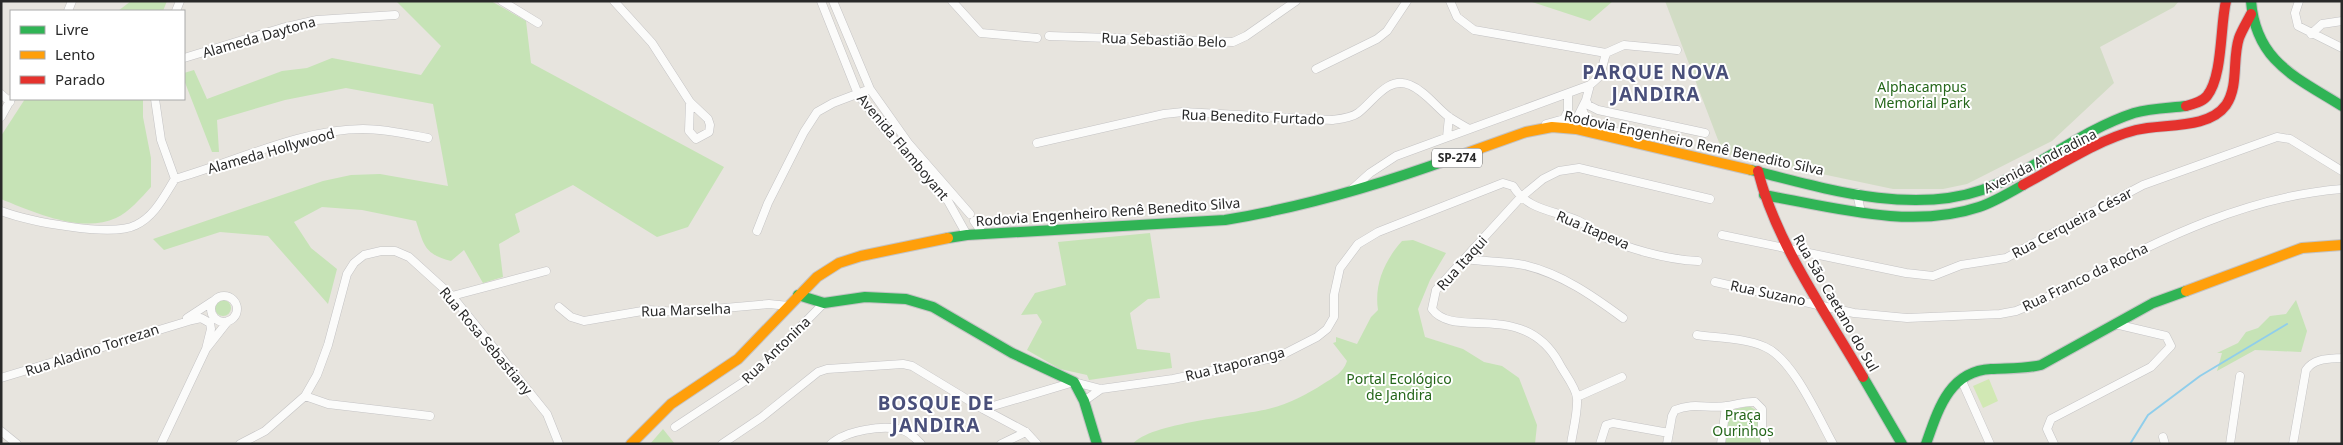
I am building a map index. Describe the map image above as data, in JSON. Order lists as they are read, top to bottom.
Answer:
{
  "streets": {
    "street": [
      "Alameda Daytona",
      "Rua Sebastião Belo",
      "Rua Benedito Furtado",
      "Rodovia Engenheiro Renê Benedito Silva",
      "Avenida Flamboyant",
      "Alameda Hollywood",
      "SP-274",
      "Avenida Andradina",
      "Rua Cerqueira César",
      "Rua Itapeva",
      "Rua Itaqui",
      "Rua Franco da Rocha",
      "Rua Suzano",
      "Rua São Caetano do Sul",
      "Rua Marselha",
      "Rua Rosa Sebastiany",
      "Rua Aladino Torrezan",
      "Rua Antonina",
      "Rua Itaporanga"
    ]
  },
  "crossings": [
    ["Rodovia Engenheiro Renê Benedito Silva", "Avenida Flamboyant"],
    ["Rodovia Engenheiro Renê Benedito Silva", "Rua São Caetano do Sul"],
    ["Rodovia Engenheiro Renê Benedito Silva", "Rua Marselha"],
    ["Avenida Andradina", "Rua São Caetano do Sul"],
    ["Rua Cerqueira César", "Rua São Caetano do Sul"],
    ["Rua Itapeva", "Rua Itaqui"],
    ["Rua Itapeva", "Rua Itaporanga"],
    ["Rua Itaqui", "Rua Itaporanga"],
    ["Rua Franco da Rocha", "Rua Suzano"],
    ["Rua Franco da Rocha", "Rua São Caetano do Sul"],
    ["Rua Suzano", "Rua São Caetano do Sul"]
  ],
  "districts": ["PARQUE NOVA JANDIRA", "BOSQUE DE JANDIRA"],
  "parks": ["Alphacampus Memorial Park", "Portal Ecológico de Jandira", "Praça Ourinhos"],
  "legend": ["Livre", "Lento", "Parado"]
}
